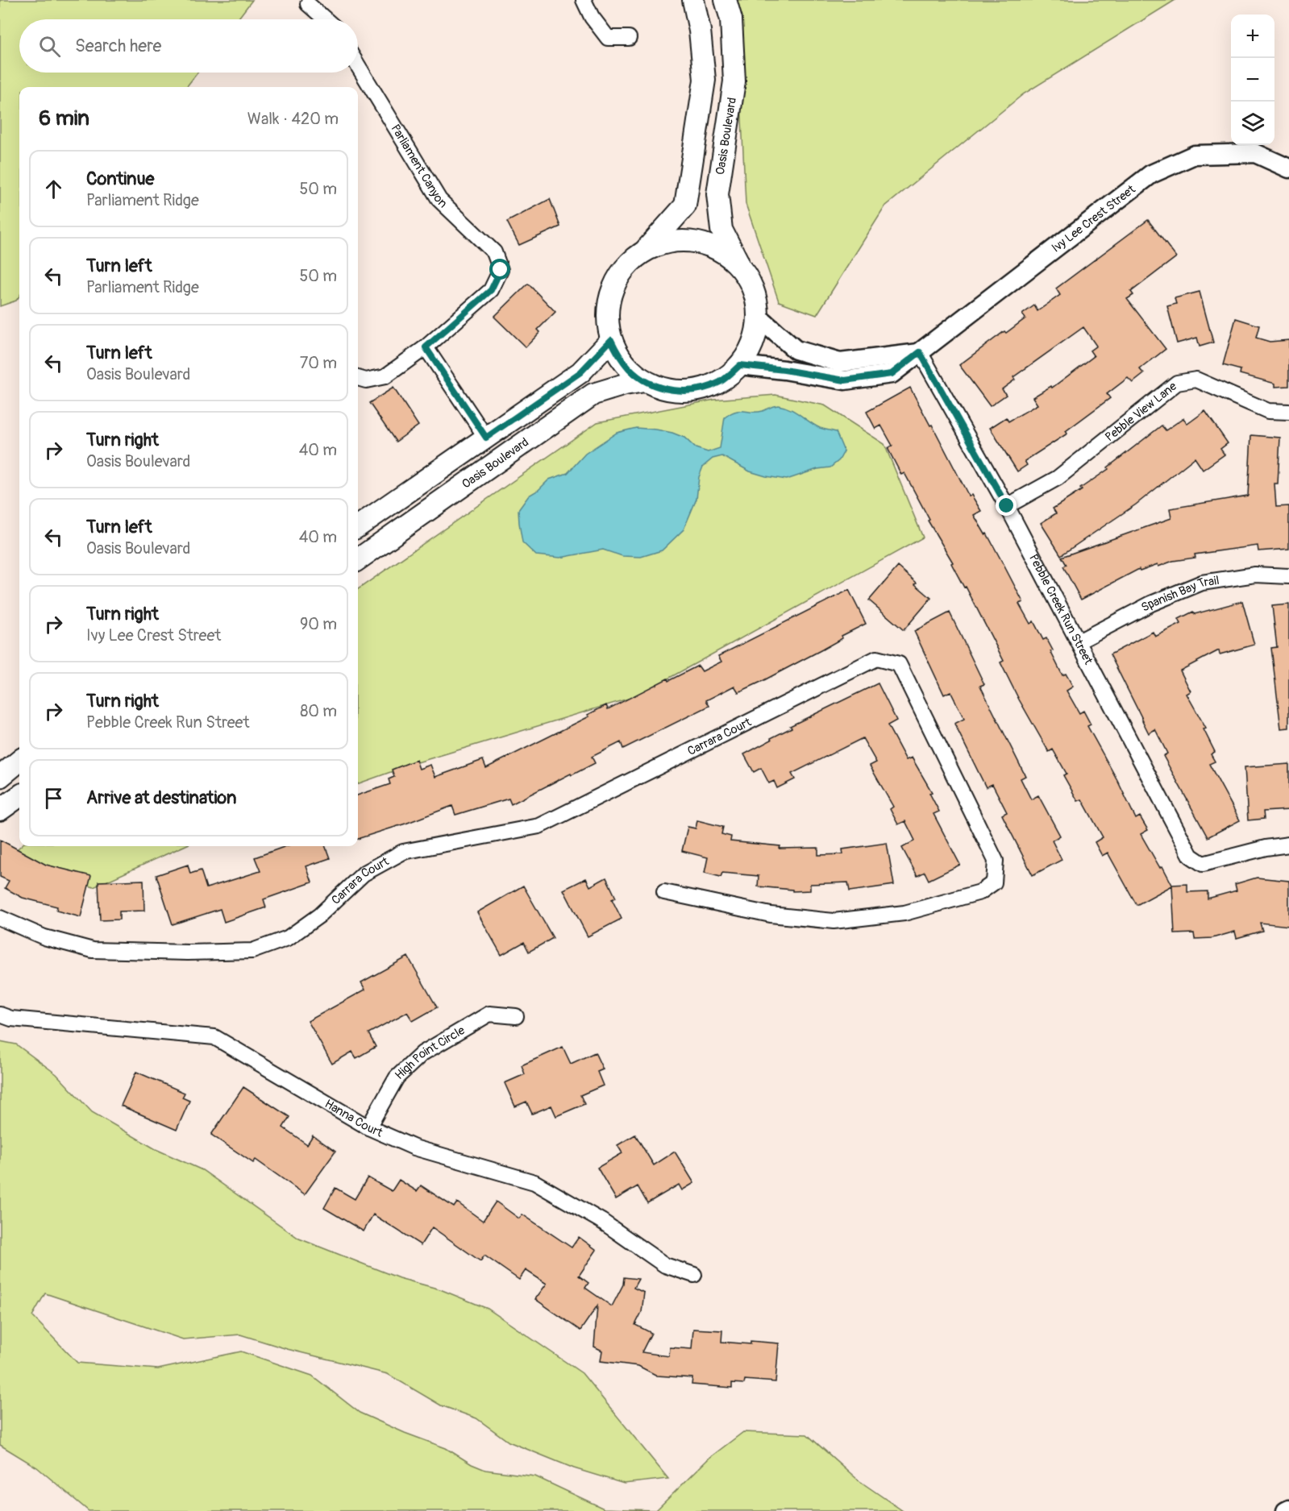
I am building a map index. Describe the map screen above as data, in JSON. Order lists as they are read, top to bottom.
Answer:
{
  "streets": {
    "main road": ["Oasis Boulevard"],
    "street": [
      "Parliament Canyon",
      "Ivy Lee Crest Street",
      "Pebble View Lane",
      "Spanish Bay Trail",
      "Pebble Creek Run Street",
      "Carrara Court",
      "High Point Circle",
      "Hanna Court"
    ]
  },
  "crossings": [
    ["Oasis Boulevard", "Ivy Lee Crest Street"],
    ["Ivy Lee Crest Street", "Pebble Creek Run Street"],
    ["Pebble View Lane", "Pebble Creek Run Street"],
    ["Spanish Bay Trail", "Pebble Creek Run Street"],
    ["High Point Circle", "Hanna Court"]
  ],
  "page": {
    "map_buttons": ["+", "−"],
    "search": "Search here",
    "heading": ["6 min", "Walk · 420 m"],
    "list": [
      ["Continue", "Parliament Ridge", "50 m"],
      ["Turn left", "Parliament Ridge", "50 m"],
      ["Turn left", "Oasis Boulevard", "70 m"],
      ["Turn right", "Oasis Boulevard", "40 m"],
      ["Turn left", "Oasis Boulevard", "40 m"],
      ["Turn right", "Ivy Lee Crest Street", "90 m"],
      ["Turn right", "Pebble Creek Run Street", "80 m"],
      "Arrive at destination"
    ]
  }
}
